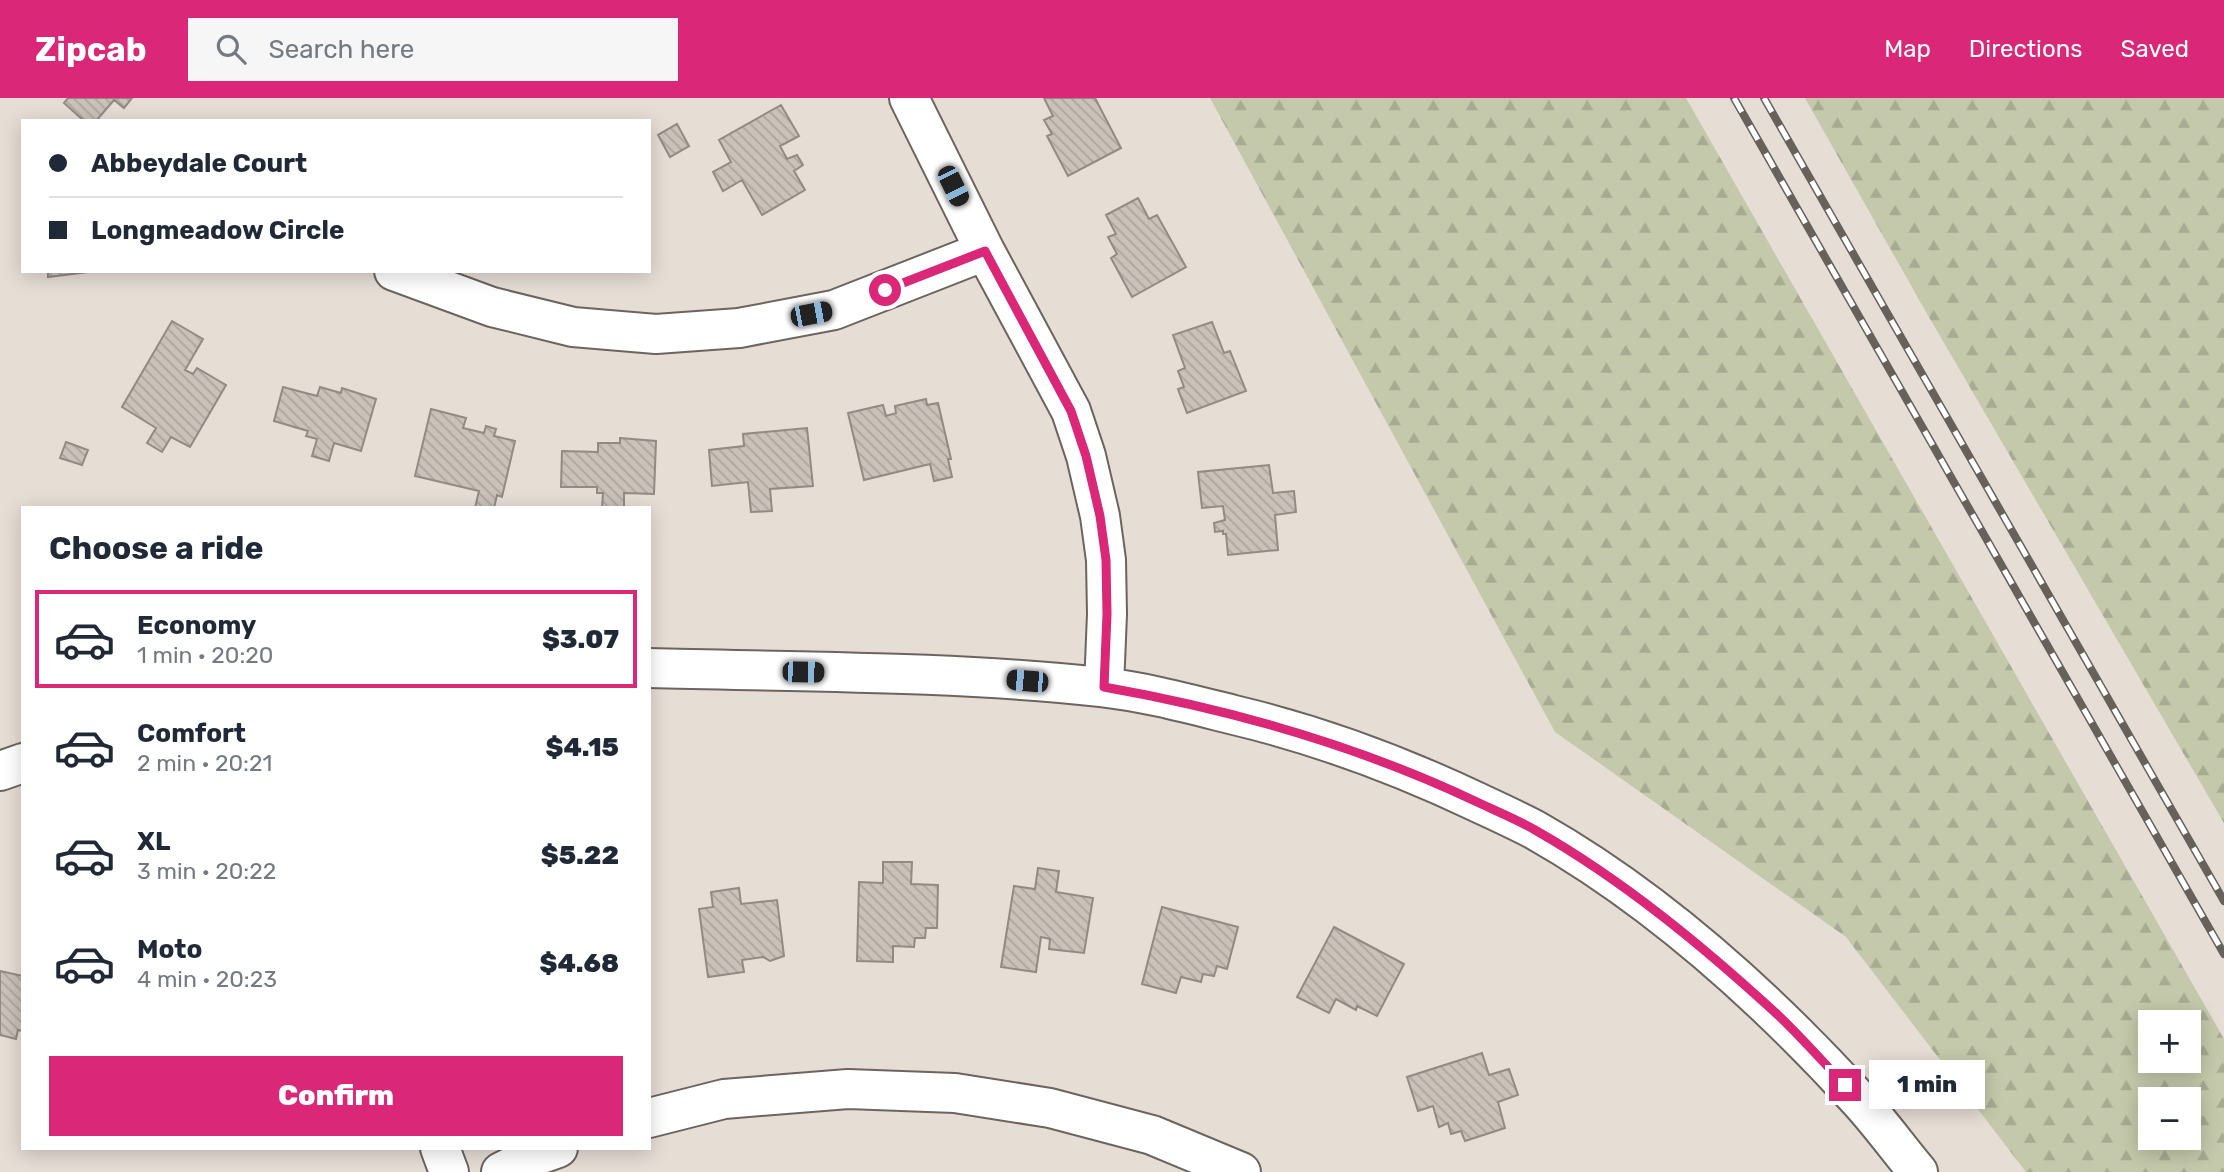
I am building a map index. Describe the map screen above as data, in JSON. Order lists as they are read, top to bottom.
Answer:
{
  "page": {
    "header": "Zipcab",
    "search": "Search here",
    "nav": ["Map", "Directions", "Saved"],
    "banner": ["Abbeydale Court", "Longmeadow Circle"],
    "heading": "Choose a ride",
    "list": [
      {
        "name": "Economy",
        "note": "1 min · 20:20",
        "value": "$3.07"
      },
      {
        "name": "Comfort",
        "note": "2 min · 20:21",
        "value": "$4.15"
      },
      {
        "name": "XL",
        "note": "3 min · 20:22",
        "value": "$5.22"
      },
      {
        "name": "Moto",
        "note": "4 min · 20:23",
        "value": "$4.68"
      }
    ],
    "map_buttons": ["+", "−"],
    "buttons": "Confirm",
    "bubble": "1 min"
  }
}
